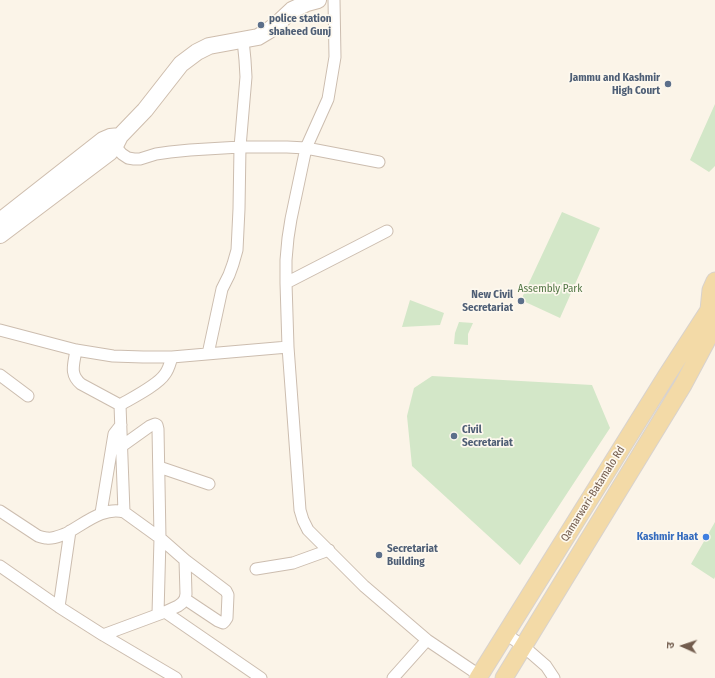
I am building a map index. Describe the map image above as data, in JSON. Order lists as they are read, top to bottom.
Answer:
{
  "streets": {
    "main road": ["Qamarwari-Batamalo Rd"]
  },
  "parks": ["Assembly Park"],
  "places": [
    "police station shaheed Gunj",
    "Jammu and Kashmir High Court",
    "New Civil Secretariat",
    "Civil Secretariat",
    "Kashmir Haat",
    "Secretariat Building"
  ],
  "north": "left"
}
